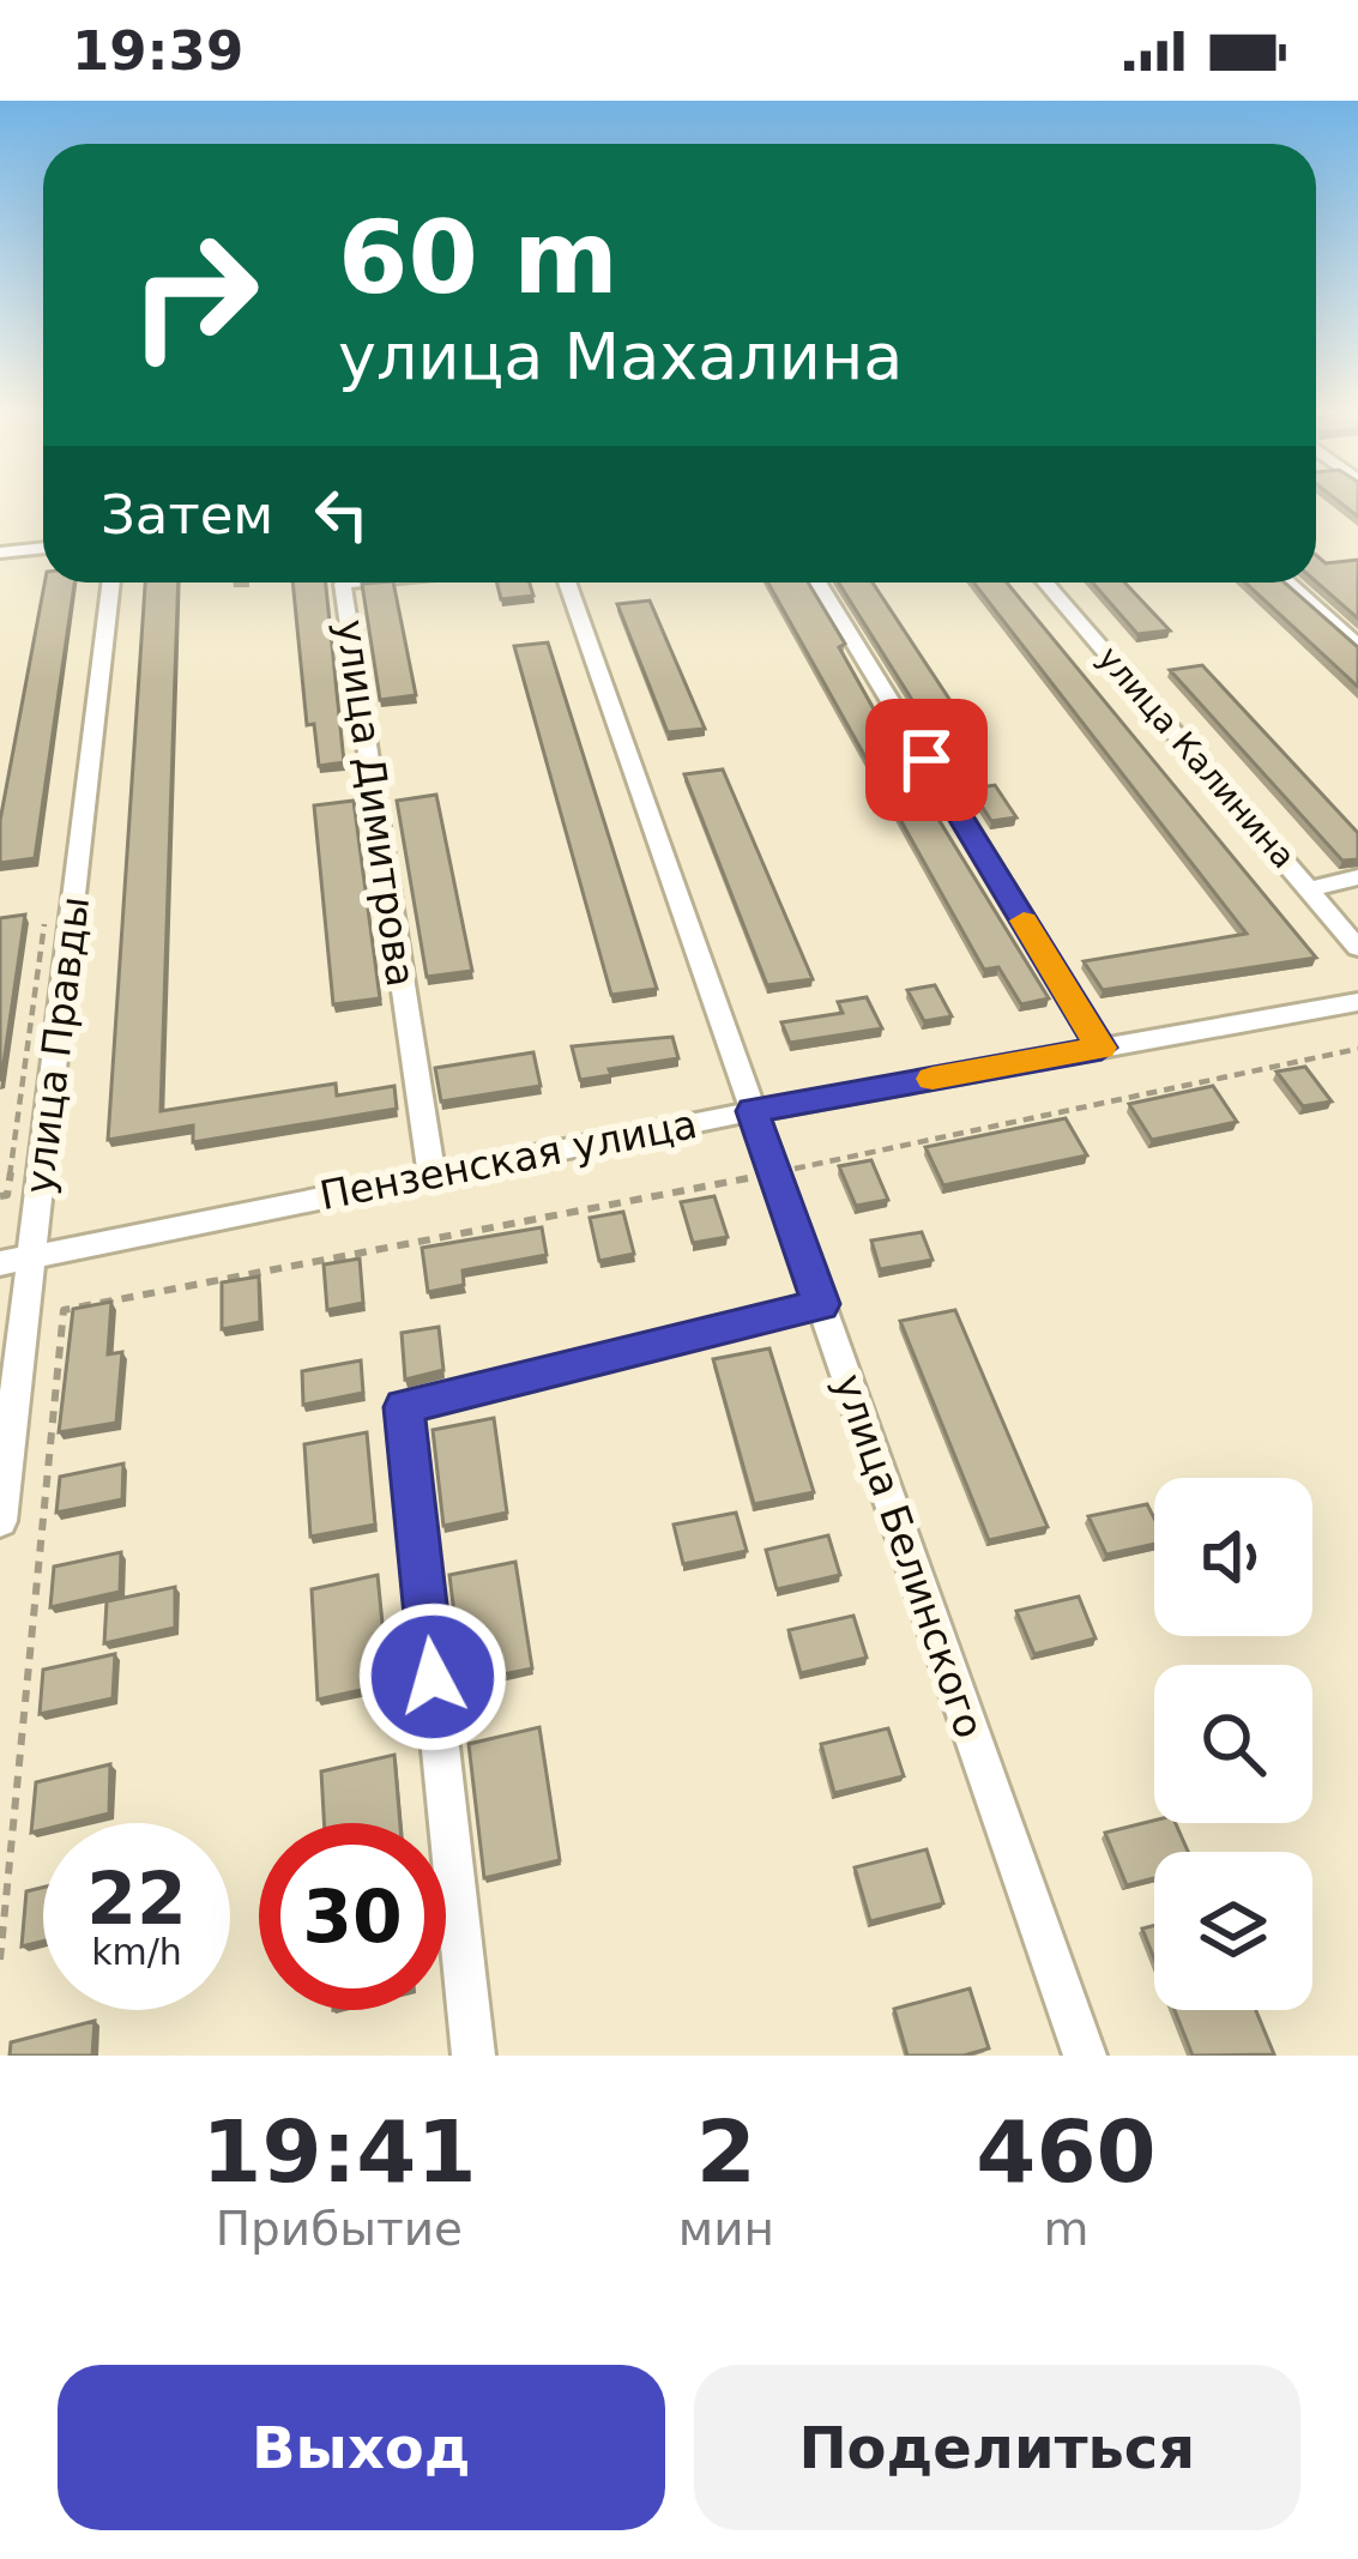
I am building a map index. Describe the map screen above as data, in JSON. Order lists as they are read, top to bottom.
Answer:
{
  "streets": {
    "street": [
      "улица Калинина",
      "улица Димитрова",
      "улица Правды",
      "Пензенская улица",
      "улица Белинского"
    ]
  },
  "crossings": [
    ["улица Димитрова", "Пензенская улица"],
    ["улица Правды", "Пензенская улица"],
    ["Пензенская улица", "улица Белинского"]
  ],
  "page": {
    "status": "19:39",
    "turn": ["60 m", "улица Махалина"],
    "then": "Затем",
    "speed": "22 km/h",
    "limit": "30",
    "eta": [
      "19:41",
      "Прибытие",
      "2",
      "мин",
      "460",
      "m"
    ],
    "buttons": ["Выход", "Поделиться"]
  }
}
